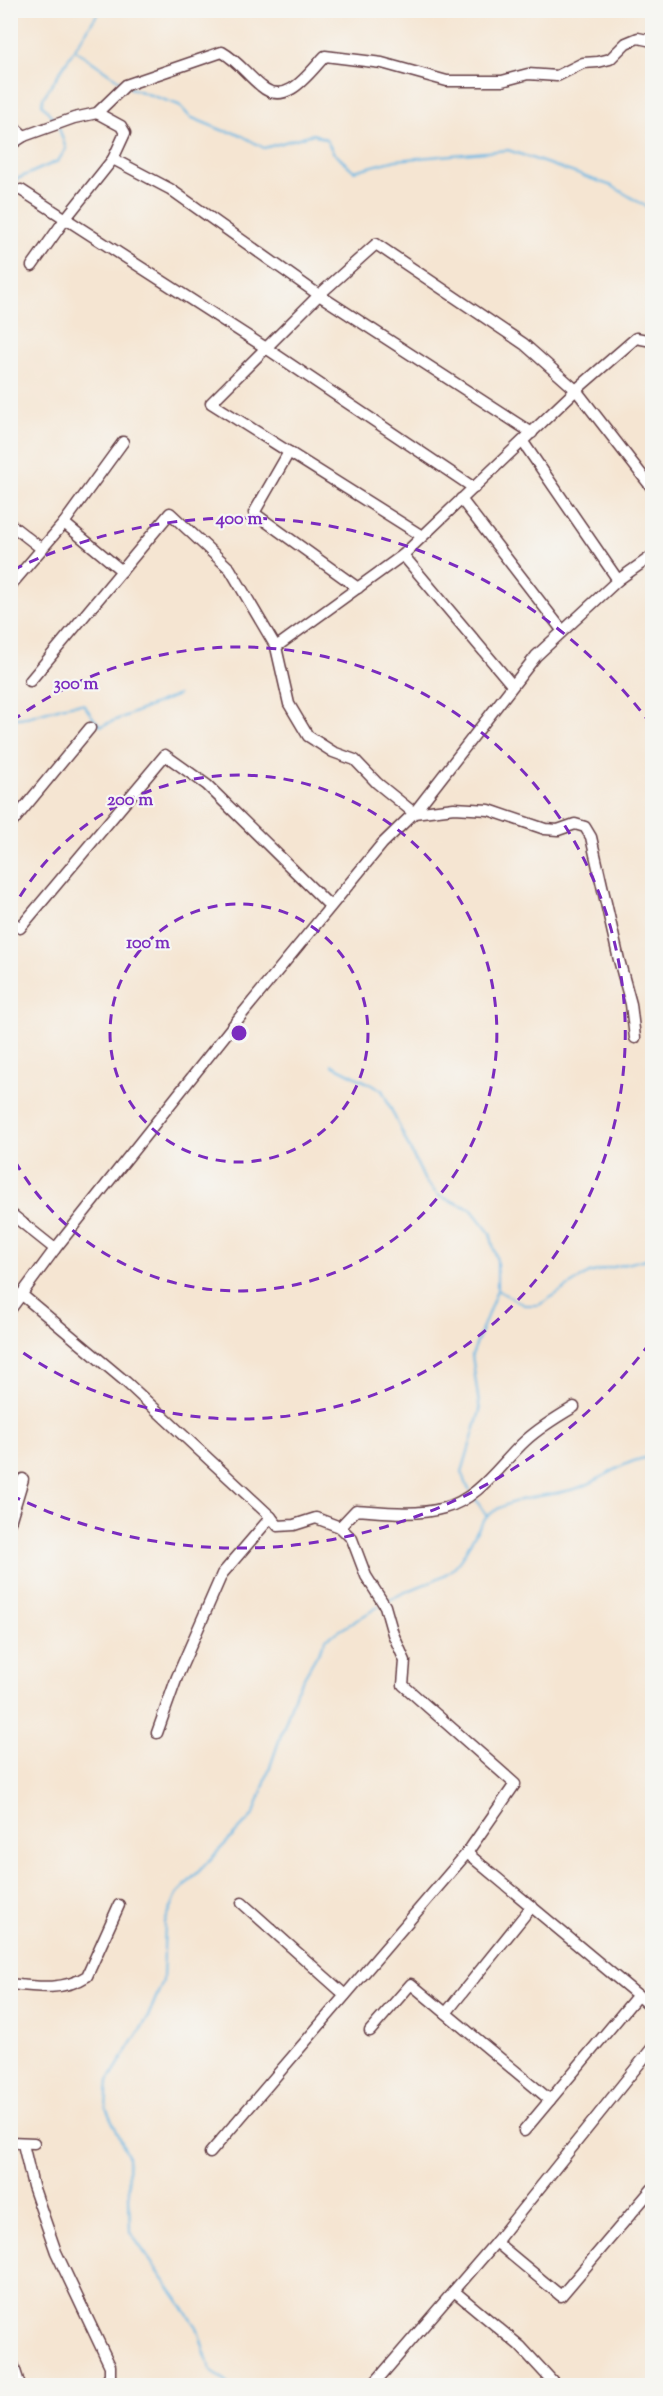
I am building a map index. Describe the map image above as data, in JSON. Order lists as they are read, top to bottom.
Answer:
{
  "rings": [
    "400 m",
    "300 m",
    "200 m",
    "100 m"
  ]
}
